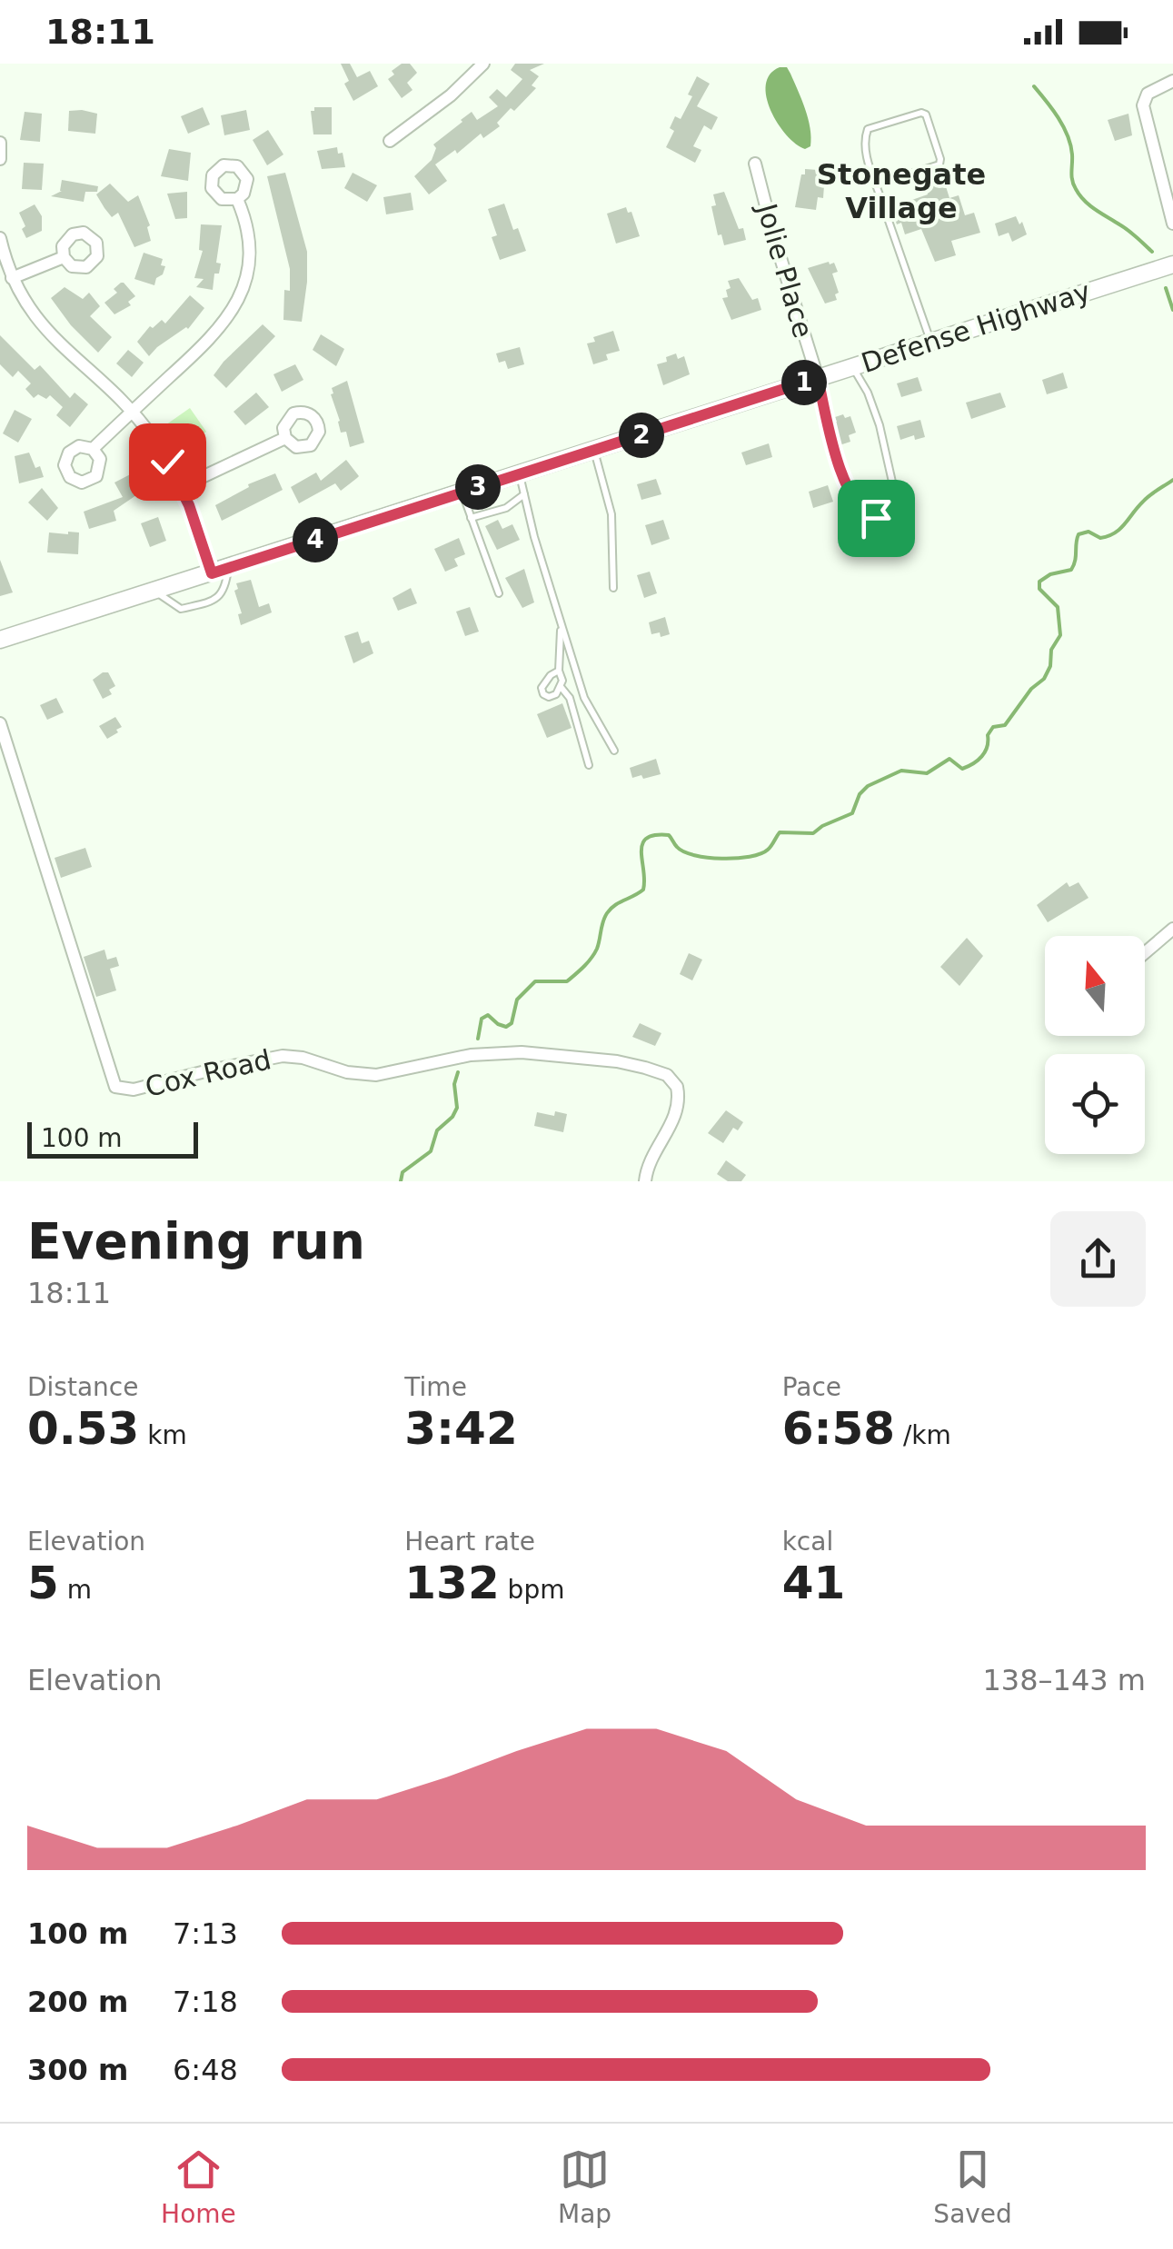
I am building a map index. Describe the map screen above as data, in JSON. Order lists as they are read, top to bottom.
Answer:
{
  "streets": {
    "main road": ["Defense Highway"],
    "street": ["Jolie Place", "Cox Road"]
  },
  "crossings": [
    ["Jolie Place", "Defense Highway"]
  ],
  "districts": ["Stonegate Village"],
  "scale_bar": "100 m",
  "north": "top",
  "page": {
    "status": "18:11",
    "pins": [
      "1",
      "2",
      "3",
      "4"
    ],
    "scale": "100 m",
    "heading": ["Evening run", "18:11"],
    "stats": [
      ["Distance", "0.53 km"],
      ["Time", "3:42"],
      ["Pace", "6:58 /km"],
      ["Elevation", "5 m"],
      ["Heart rate", "132 bpm"],
      ["kcal", "41"]
    ],
    "chart": ["Elevation", "138–143 m"],
    "list": [
      {
        "name": "100 m",
        "note": "7:13"
      },
      {
        "name": "200 m",
        "note": "7:18"
      },
      {
        "name": "300 m",
        "note": "6:48"
      }
    ],
    "tabs": ["Home", "Map", "Saved"]
  }
}
